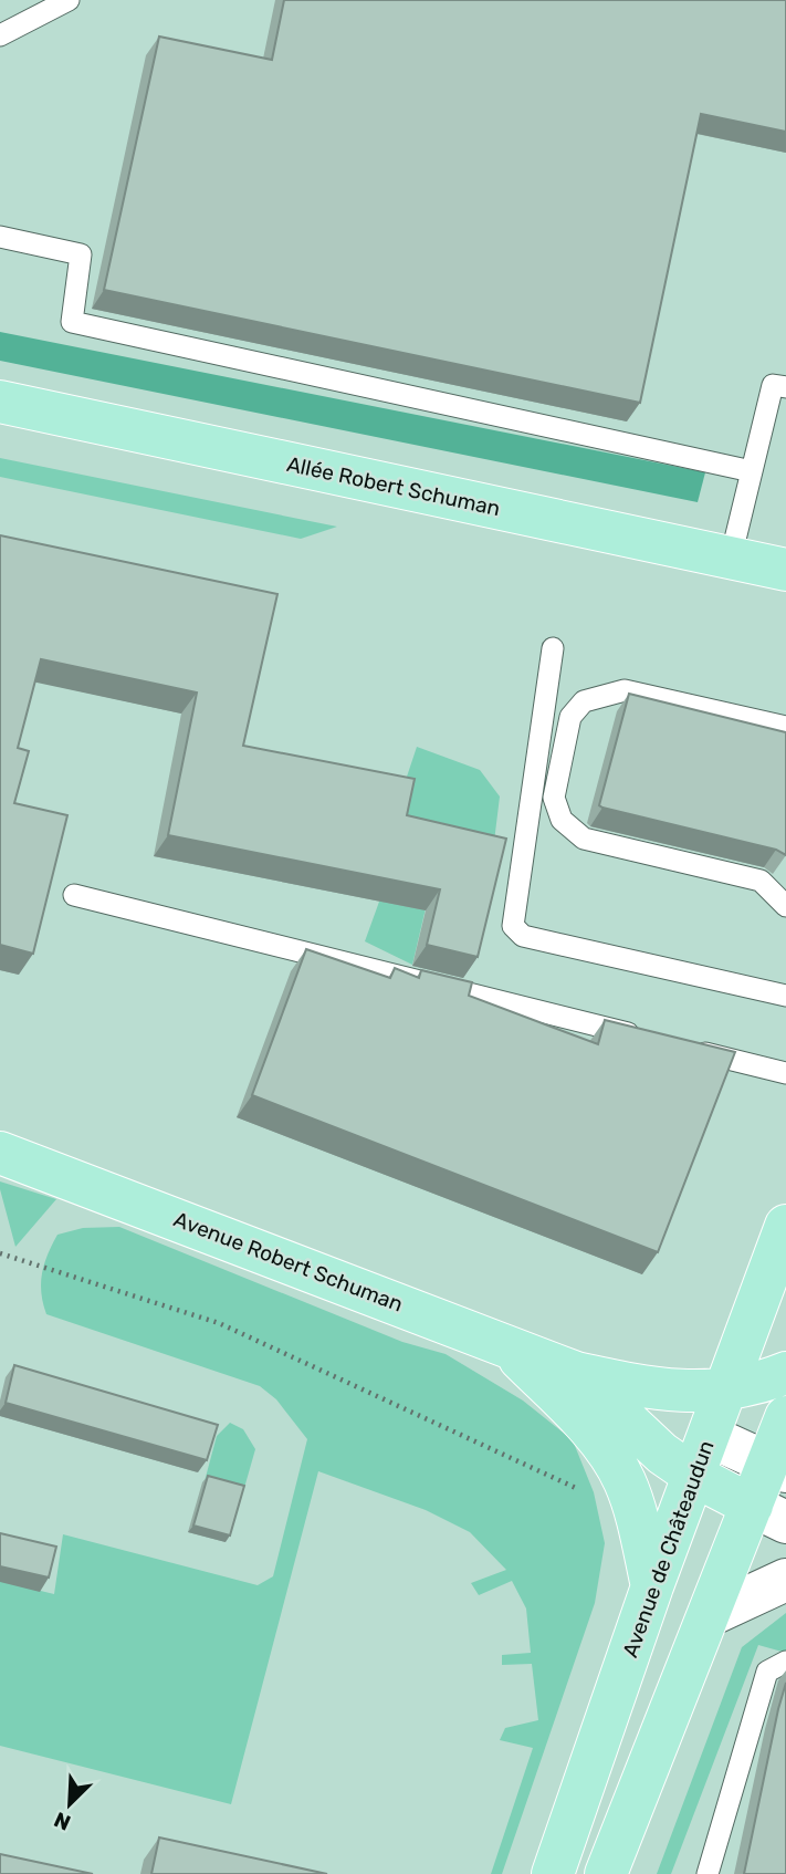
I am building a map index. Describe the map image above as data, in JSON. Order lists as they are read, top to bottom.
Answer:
{
  "streets": {
    "main road": ["Allée Robert Schuman", "Avenue Robert Schuman", "Avenue de Châteaudun"]
  },
  "crossings": [
    ["Avenue Robert Schuman", "Avenue de Châteaudun"]
  ],
  "north": "bottom left"
}
